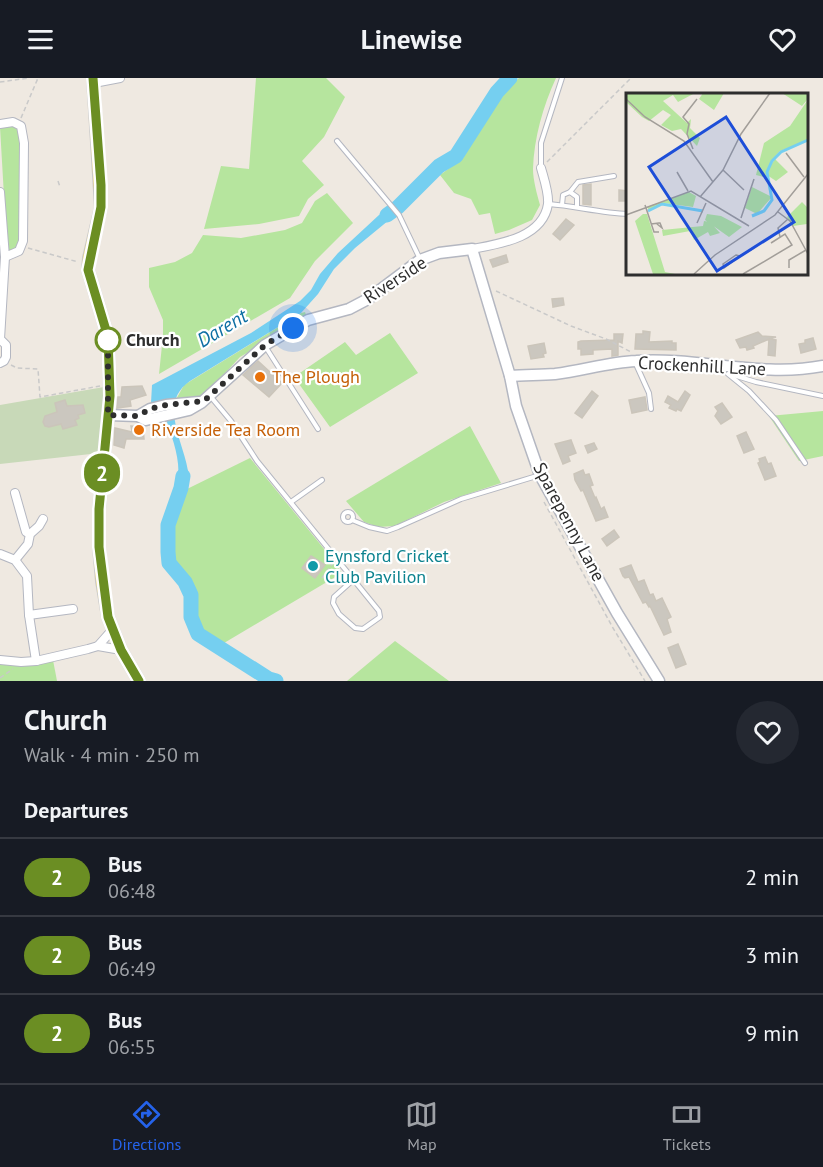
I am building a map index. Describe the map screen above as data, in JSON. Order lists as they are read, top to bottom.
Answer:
{
  "streets": {
    "street": ["Riverside", "Crockenhill Lane", "Sparepenny Lane"]
  },
  "crossings": [
    ["Riverside", "Sparepenny Lane"],
    ["Crockenhill Lane", "Sparepenny Lane"]
  ],
  "water": ["Darent"],
  "places": [
    "Church",
    "The Plough",
    "Riverside Tea Room",
    "Eynsford Cricket Club Pavilion"
  ],
  "lines": ["bus line 2"],
  "page": {
    "header": "Linewise",
    "on_map": "2",
    "heading": [
      ["Church", "Walk · 4 min · 250 m"],
      "Departures"
    ],
    "list": [
      {
        "mark": "2",
        "name": "Bus",
        "note": "06:48",
        "value": "2 min"
      },
      {
        "mark": "2",
        "name": "Bus",
        "note": "06:49",
        "value": "3 min"
      },
      {
        "mark": "2",
        "name": "Bus",
        "note": "06:55",
        "value": "9 min"
      }
    ],
    "tabs": ["Directions", "Map", "Tickets"]
  }
}
